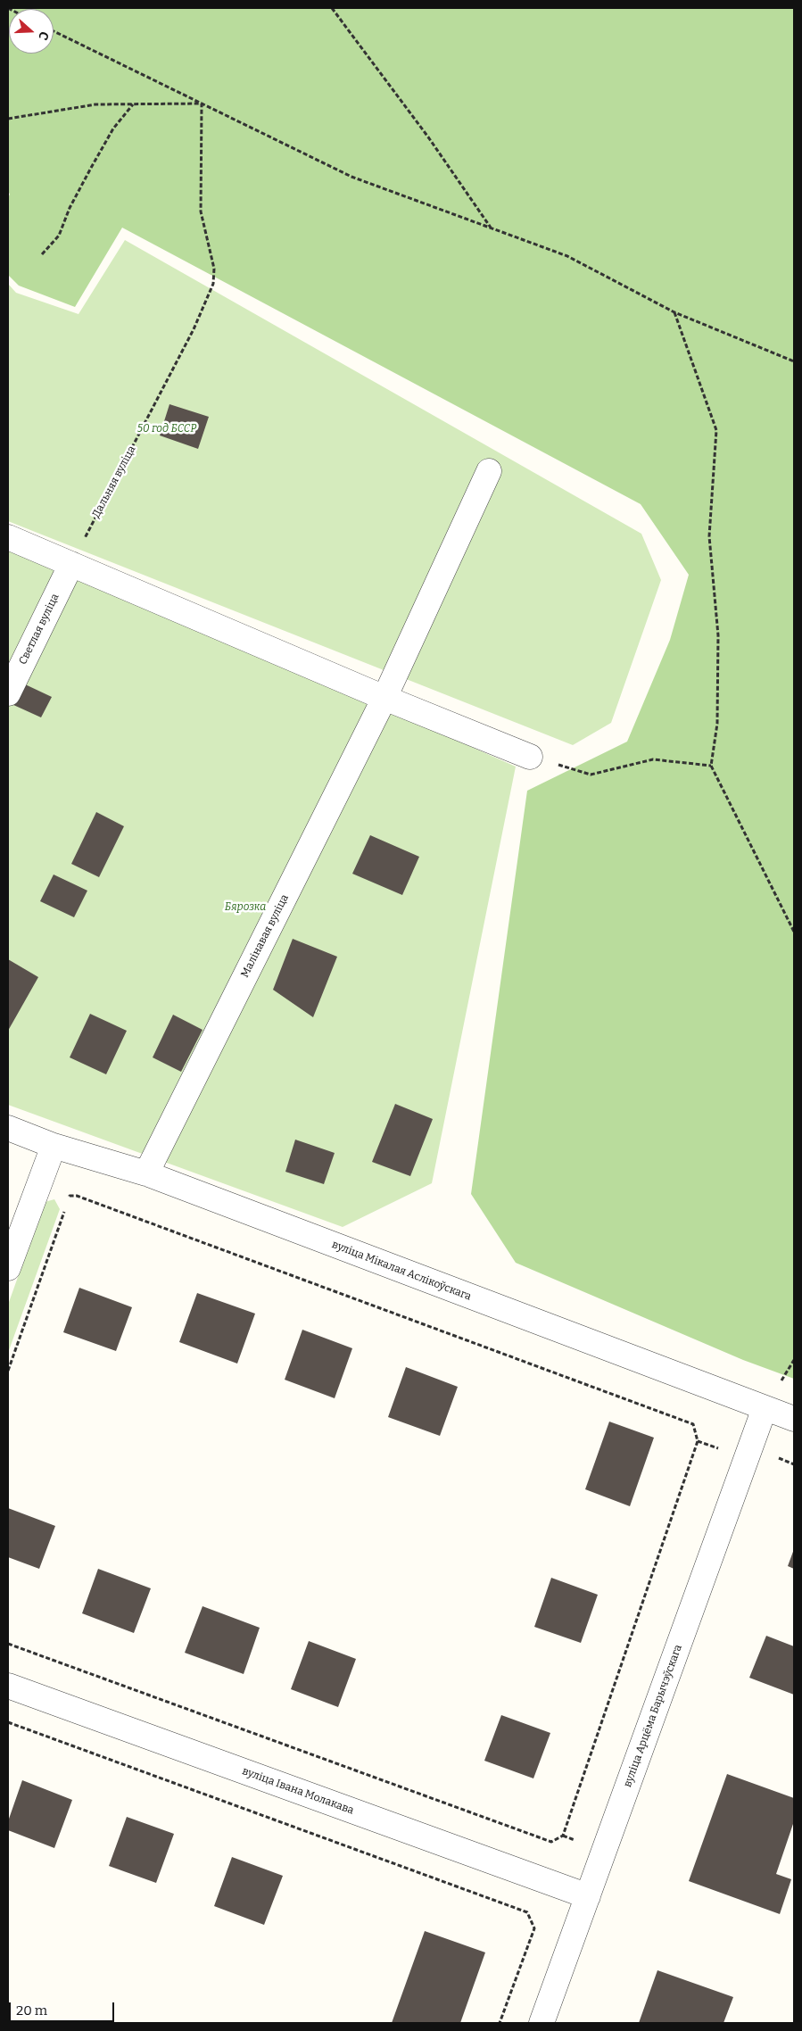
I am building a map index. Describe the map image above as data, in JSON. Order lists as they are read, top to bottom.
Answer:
{
  "streets": {
    "street": [
      "Светлая вуліца",
      "Малінавая вуліца",
      "вуліца Мікалая Аслікоўскага",
      "вуліца Арцёма Барычэўскага",
      "вуліца Івана Молакава"
    ],
    "path": ["Дальняя вуліца"]
  },
  "crossings": [
    ["Дальняя вуліца", "Светлая вуліца"],
    ["Малінавая вуліца", "вуліца Мікалая Аслікоўскага"],
    ["вуліца Мікалая Аслікоўскага", "вуліца Арцёма Барычэўскага"],
    ["вуліца Арцёма Барычэўскага", "вуліца Івана Молакава"]
  ],
  "parks": ["50 год БССР", "Бярозка"],
  "scale_bar": "20 m",
  "north": "right"
}
